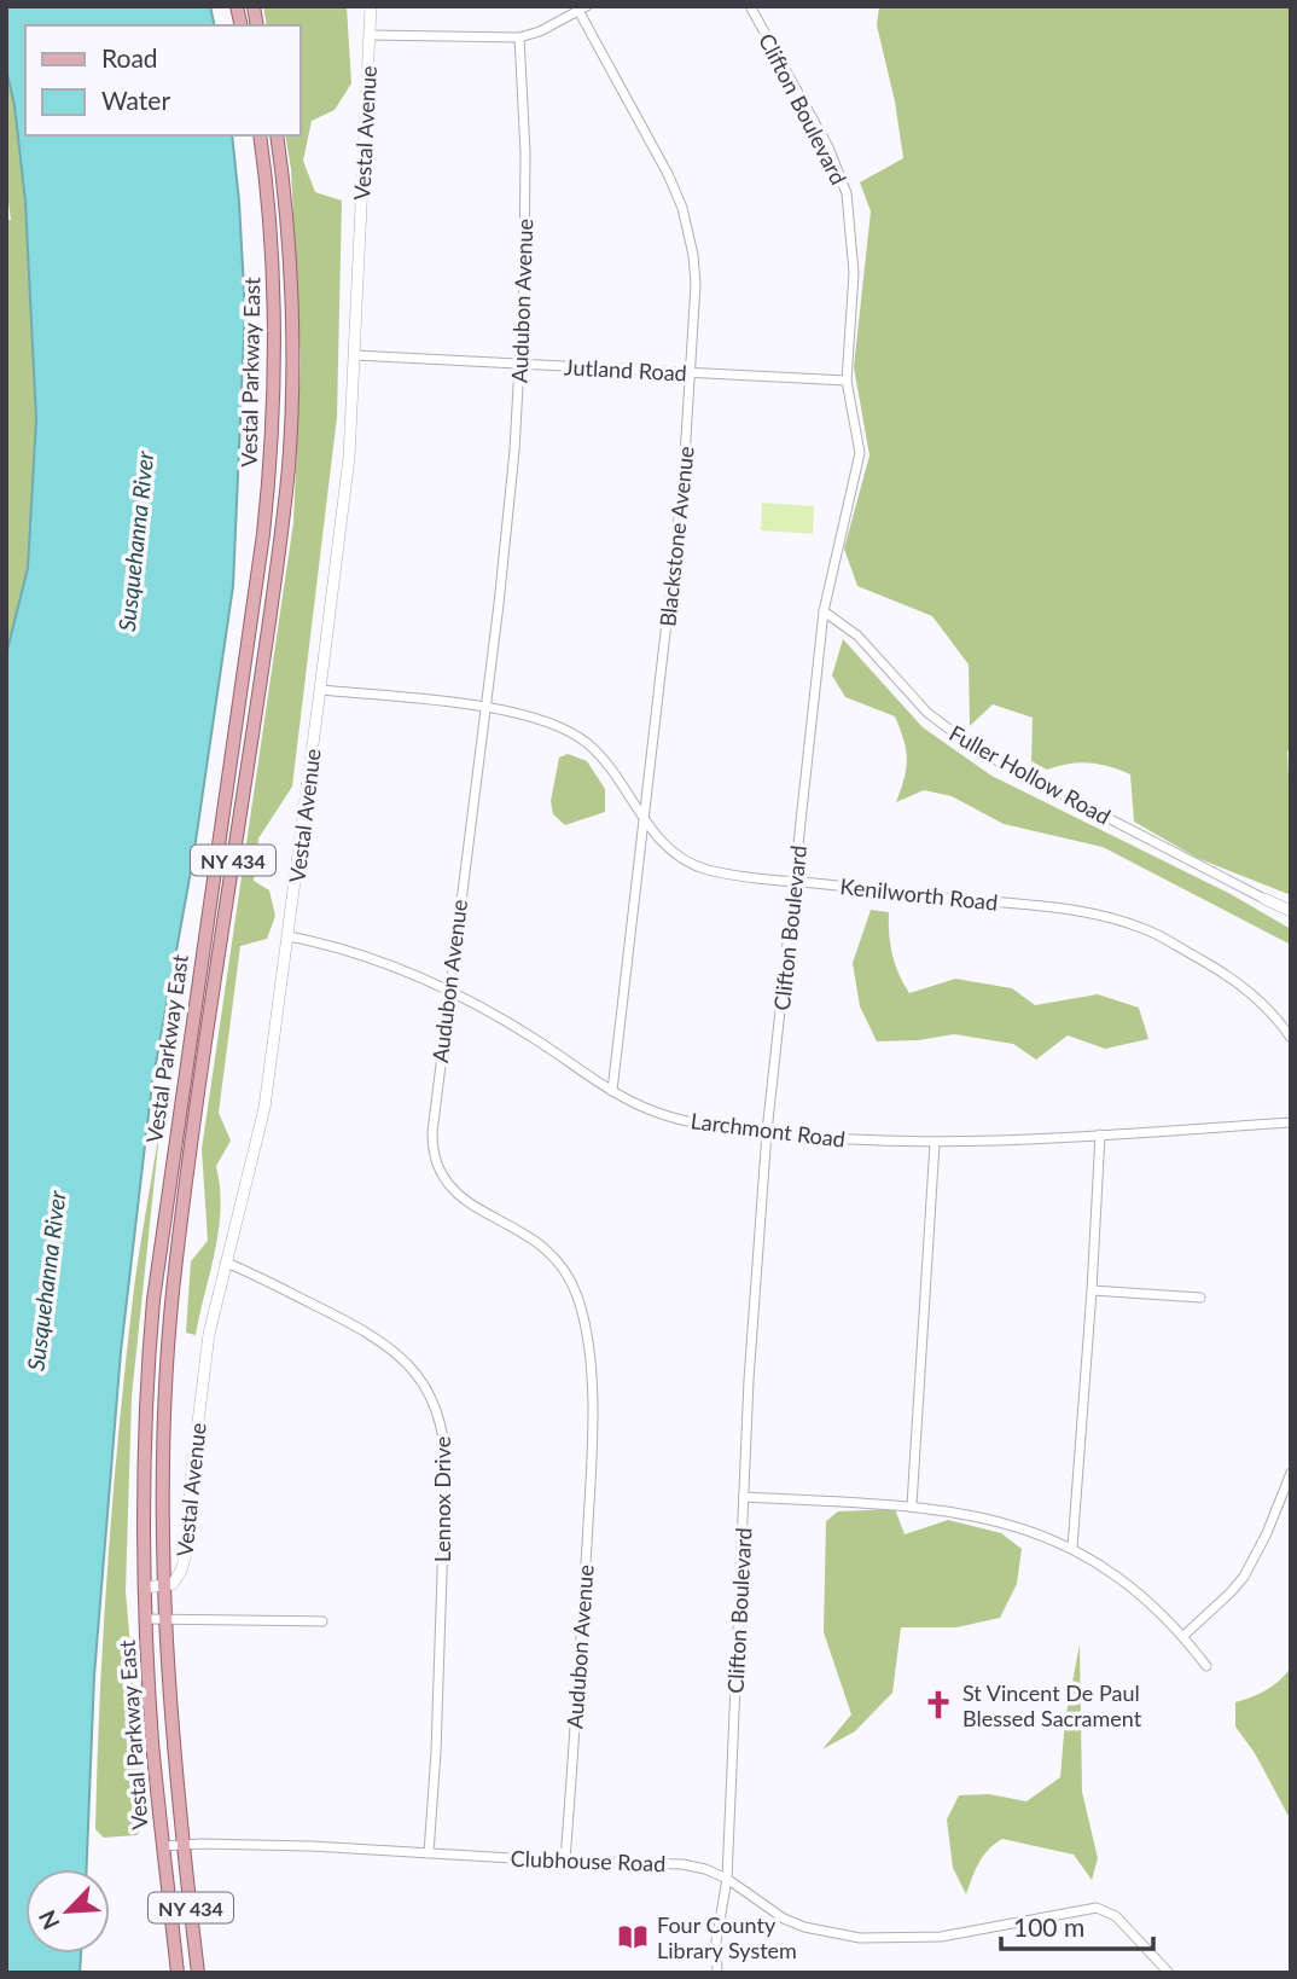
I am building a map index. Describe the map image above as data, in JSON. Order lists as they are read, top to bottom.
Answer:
{
  "streets": {
    "main road": ["Vestal Parkway East", "NY 434"],
    "street": [
      "Clifton Boulevard",
      "Vestal Avenue",
      "Audubon Avenue",
      "Jutland Road",
      "Blackstone Avenue",
      "Fuller Hollow Road",
      "Kenilworth Road",
      "Larchmont Road",
      "Lennox Drive",
      "Clubhouse Road"
    ]
  },
  "crossings": [
    ["Clifton Boulevard", "Jutland Road"],
    ["Clifton Boulevard", "Fuller Hollow Road"],
    ["Clifton Boulevard", "Kenilworth Road"],
    ["Clifton Boulevard", "Larchmont Road"],
    ["Clifton Boulevard", "Clubhouse Road"],
    ["Vestal Avenue", "Jutland Road"],
    ["Vestal Avenue", "Vestal Parkway East"],
    ["Vestal Avenue", "Kenilworth Road"],
    ["Vestal Avenue", "Larchmont Road"],
    ["Vestal Avenue", "Lennox Drive"],
    ["Audubon Avenue", "Jutland Road"],
    ["Audubon Avenue", "Kenilworth Road"],
    ["Audubon Avenue", "Larchmont Road"],
    ["Audubon Avenue", "Clubhouse Road"],
    ["Jutland Road", "Blackstone Avenue"],
    ["Vestal Parkway East", "Clubhouse Road"],
    ["Blackstone Avenue", "Kenilworth Road"],
    ["Blackstone Avenue", "Larchmont Road"],
    ["Lennox Drive", "Clubhouse Road"]
  ],
  "water": ["Susquehanna River"],
  "places": {
    "church": ["St Vincent De Paul Blessed Sacrament"],
    "library": ["Four County Library System"]
  },
  "legend": ["Road", "Water"],
  "scale_bar": "100 m",
  "north": "bottom left"
}
